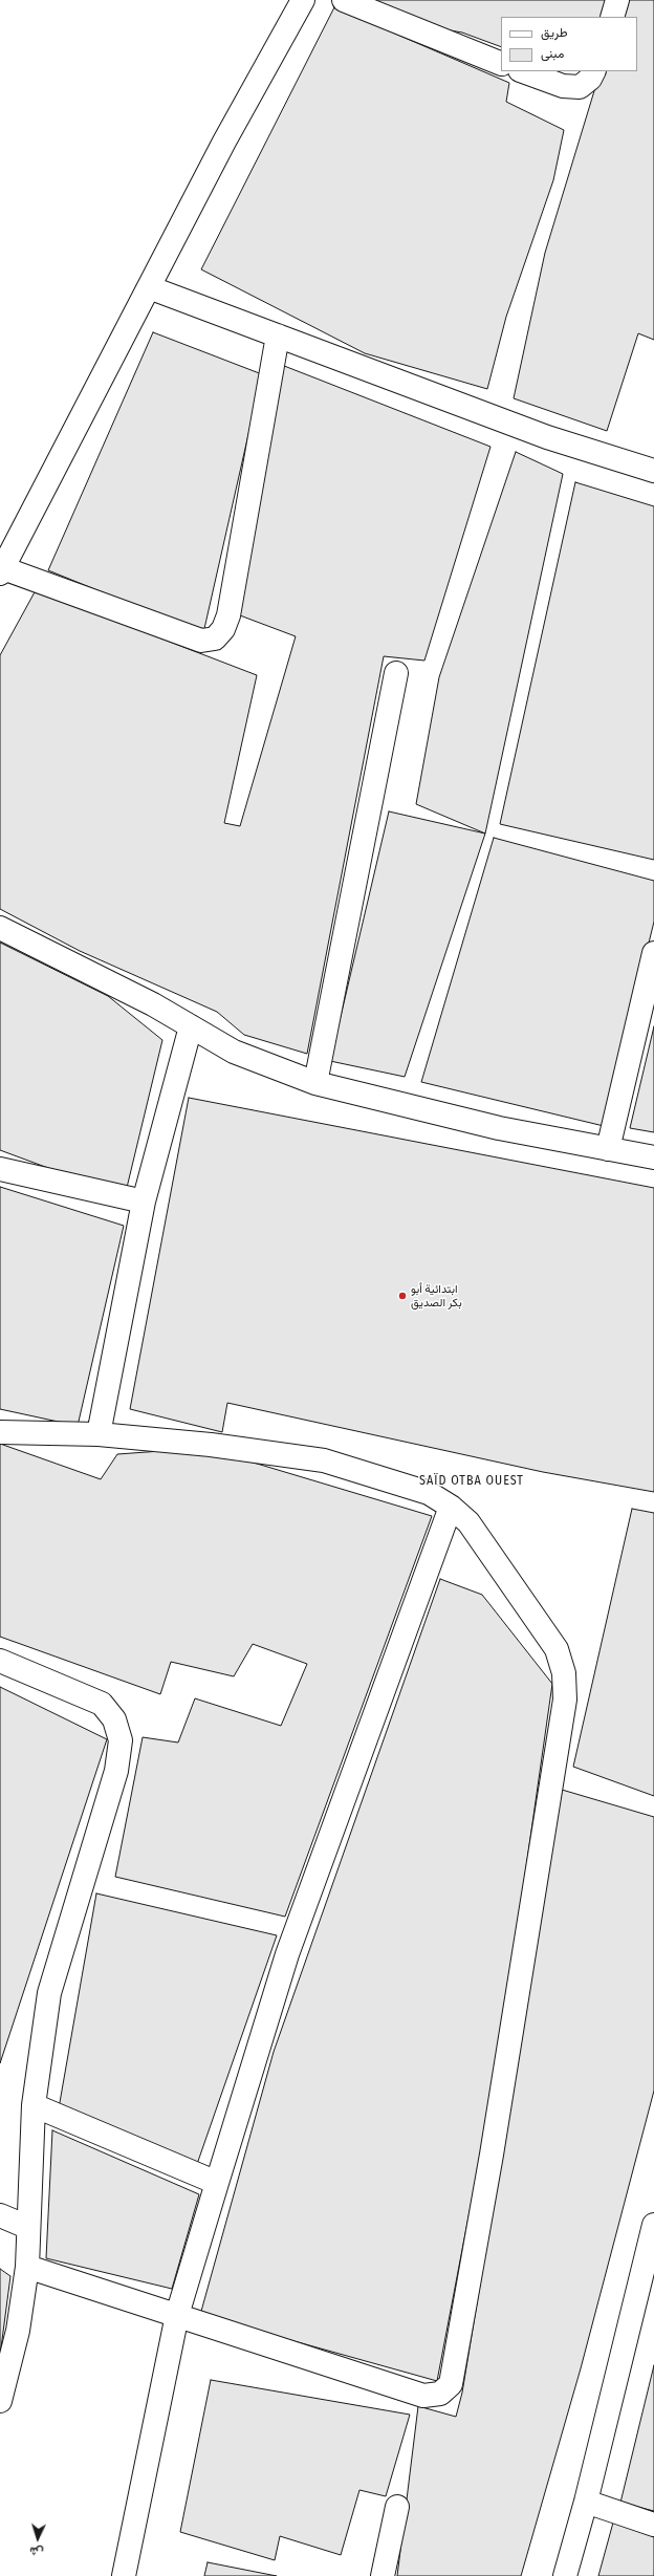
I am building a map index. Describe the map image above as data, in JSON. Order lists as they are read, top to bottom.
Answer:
{
  "districts": ["SAÏD OTBA OUEST"],
  "places": ["ابتدائية أبو بكر الصديق"],
  "legend": ["طريق", "مبنى"],
  "north": "bottom"
}
